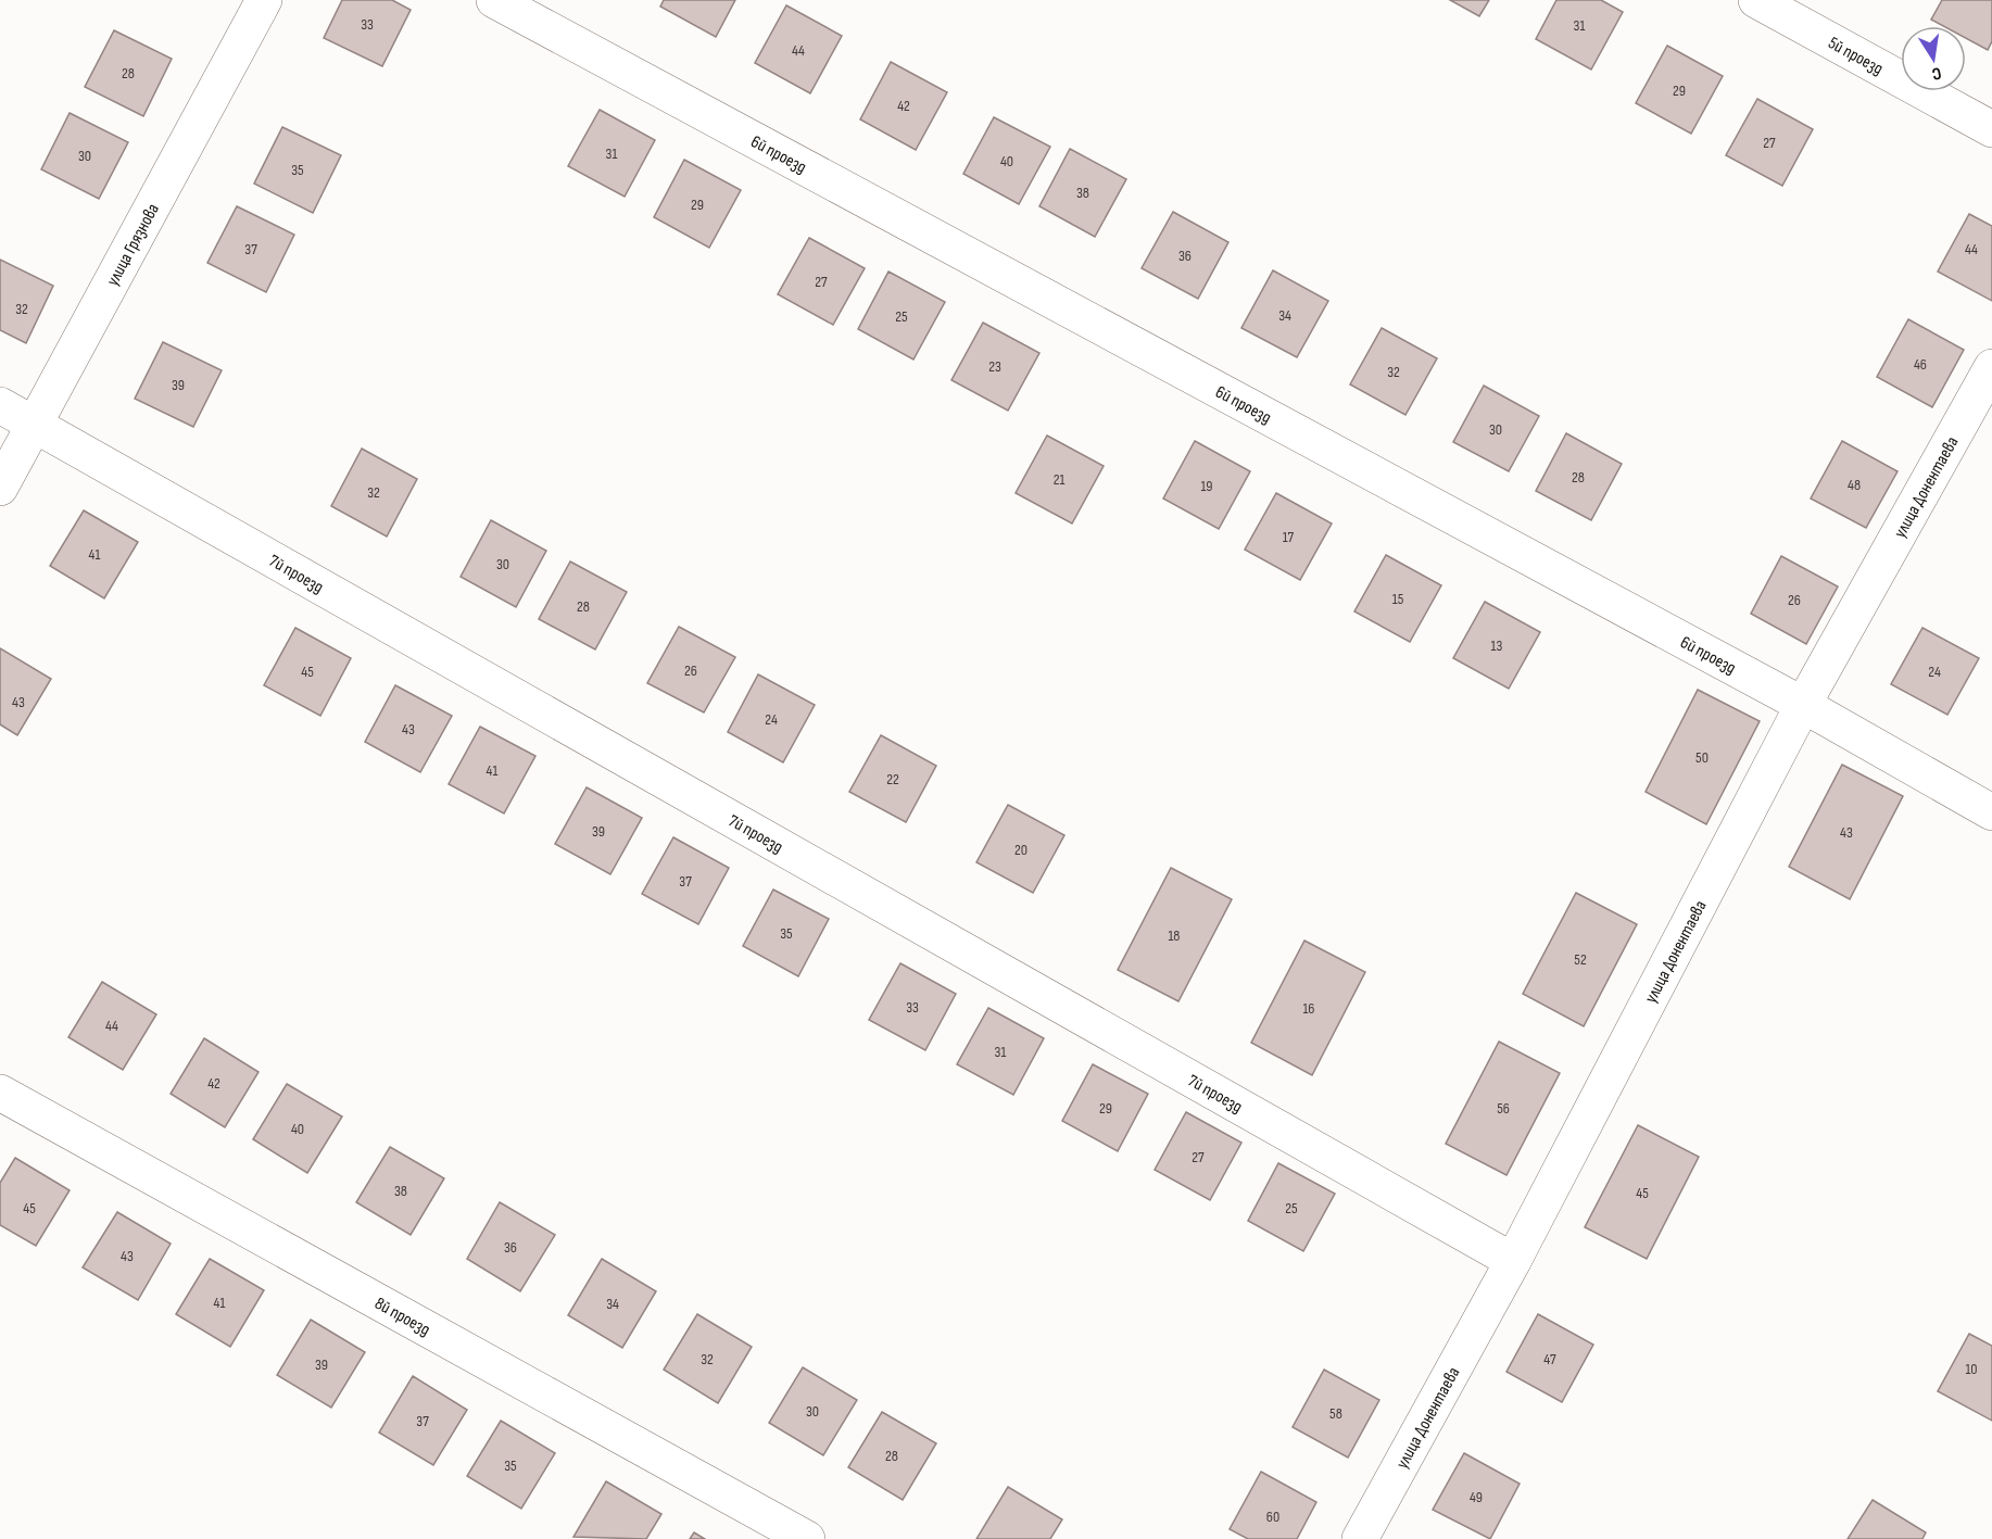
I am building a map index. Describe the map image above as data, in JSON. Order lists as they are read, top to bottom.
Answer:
{
  "streets": {
    "street": [
      "5й проезд",
      "6й проезд",
      "улица Грязнова",
      "улица Донентаева",
      "7й проезд",
      "8й проезд"
    ]
  },
  "crossings": [
    ["6й проезд", "улица Донентаева"],
    ["улица Грязнова", "7й проезд"],
    ["улица Донентаева", "7й проезд"]
  ],
  "house_numbers": [
    "33",
    "31",
    "44",
    "28",
    "29",
    "42",
    "27",
    "31",
    "30",
    "40",
    "35",
    "38",
    "29",
    "37",
    "44",
    "36",
    "27",
    "32",
    "34",
    "25",
    "46",
    "23",
    "32",
    "39",
    "30",
    "28",
    "21",
    "48",
    "19",
    "32",
    "17",
    "41",
    "30",
    "15",
    "26",
    "28",
    "13",
    "26",
    "45",
    "24",
    "43",
    "24",
    "43",
    "50",
    "41",
    "22",
    "39",
    "43",
    "20",
    "37",
    "35",
    "18",
    "52",
    "33",
    "16",
    "44",
    "31",
    "42",
    "29",
    "56",
    "40",
    "27",
    "38",
    "45",
    "45",
    "25",
    "36",
    "43",
    "41",
    "34",
    "32",
    "47",
    "39",
    "10",
    "30",
    "58",
    "37",
    "28",
    "35",
    "49",
    "60"
  ],
  "north": "bottom"
}
